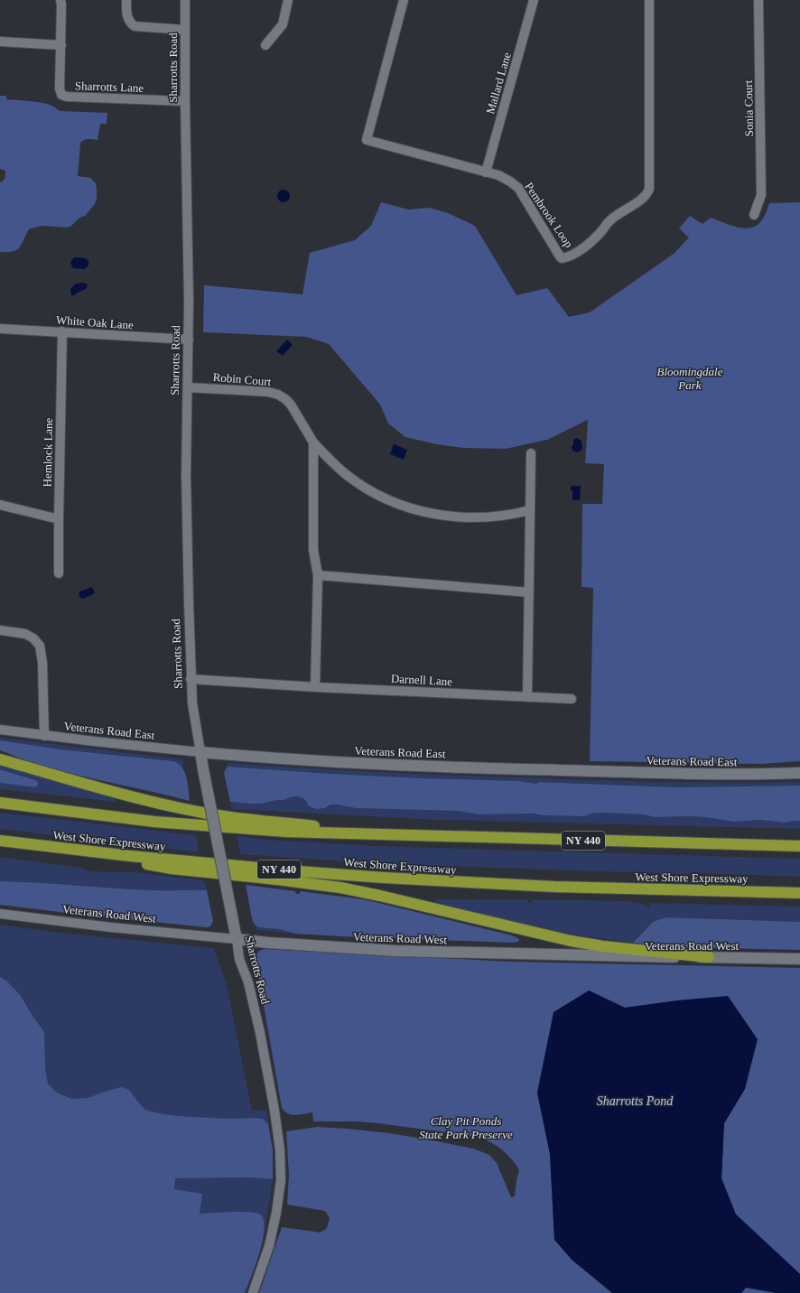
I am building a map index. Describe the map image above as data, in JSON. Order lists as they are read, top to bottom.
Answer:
{
  "streets": {
    "highway": ["West Shore Expressway", "NY 440"],
    "street": [
      "Sharrotts Road",
      "Mallard Lane",
      "Sharrotts Lane",
      "Sonia Court",
      "Pembrook Loop",
      "White Oak Lane",
      "Robin Court",
      "Hemlock Lane",
      "Darnell Lane",
      "Veterans Road East",
      "Veterans Road West"
    ]
  },
  "crossings": [
    ["Sharrotts Road", "Sharrotts Lane"],
    ["Sharrotts Road", "White Oak Lane"],
    ["Sharrotts Road", "Robin Court"],
    ["Sharrotts Road", "Darnell Lane"],
    ["Sharrotts Road", "Veterans Road East"],
    ["Sharrotts Road", "Veterans Road West"],
    ["Mallard Lane", "Pembrook Loop"],
    ["White Oak Lane", "Hemlock Lane"]
  ],
  "water": ["Sharrotts Pond"],
  "parks": ["Bloomingdale Park", "Clay Pit Ponds State Park Preserve"]
}
